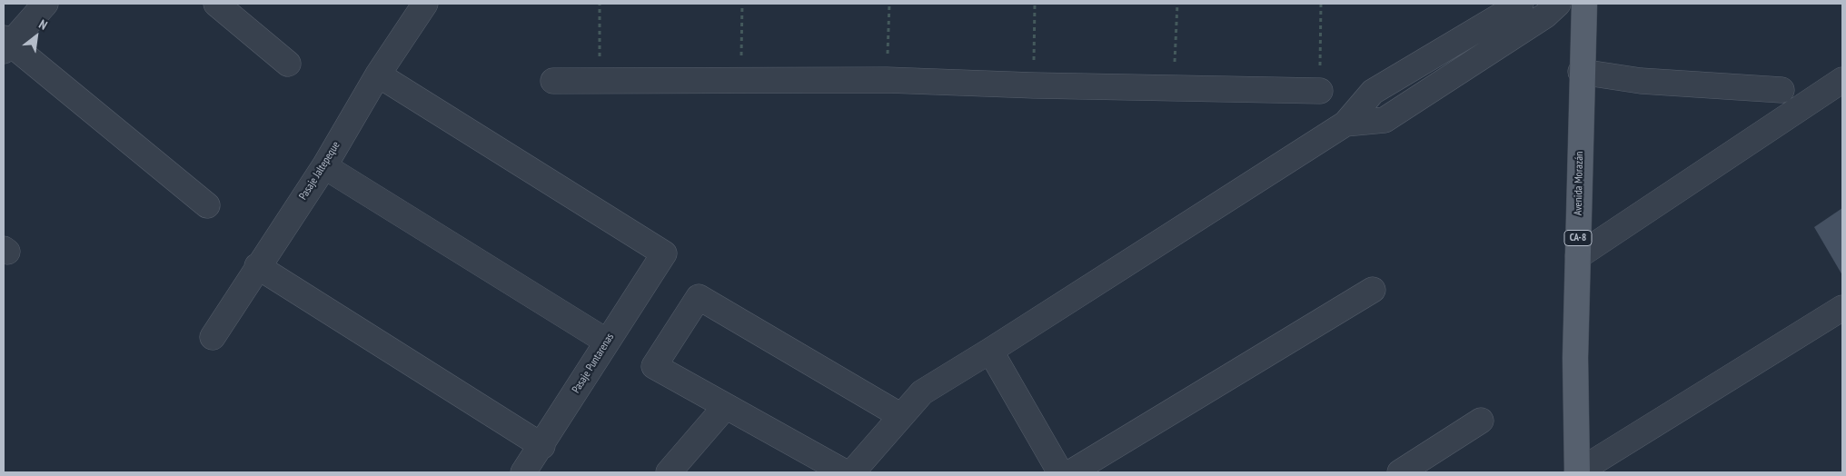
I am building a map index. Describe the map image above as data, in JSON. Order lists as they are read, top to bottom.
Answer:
{
  "streets": {
    "main road": ["Avenida Morazán", "CA-8"],
    "street": ["Pasaje Jaltepeque", "Pasaje Puntarenas"]
  },
  "crossings": [
    ["Pasaje Jaltepeque", "Pasaje Puntarenas"]
  ],
  "north": "top right"
}
